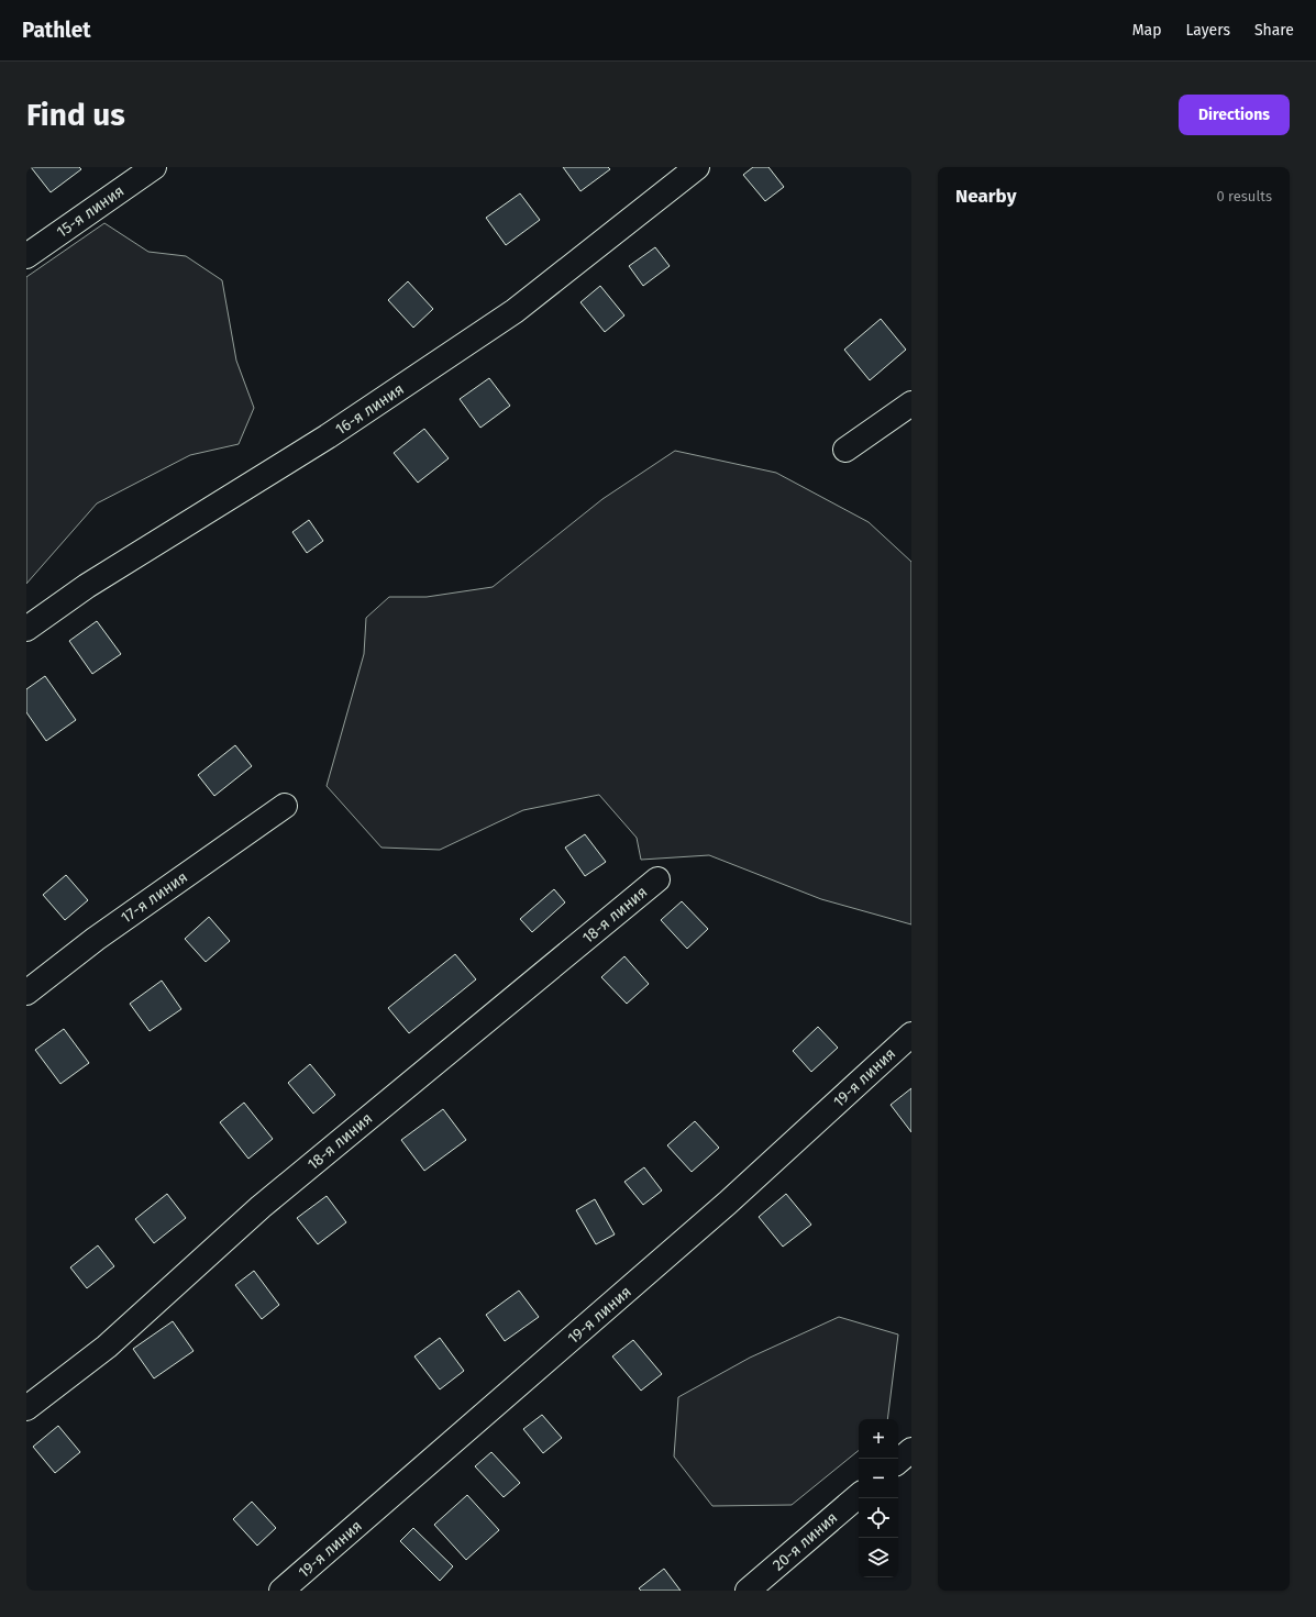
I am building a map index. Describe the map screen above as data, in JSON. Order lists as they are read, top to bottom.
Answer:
{
  "streets": {
    "street": [
      "15-я линия",
      "16-я линия",
      "17-я линия",
      "18-я линия",
      "19-я линия",
      "20-я линия"
    ]
  },
  "page": {
    "header": "Pathlet",
    "nav": ["Map", "Layers", "Share"],
    "buttons": "Directions",
    "title": "Find us",
    "heading": ["Nearby", "0 results"],
    "map_buttons": ["+", "−"]
  }
}
